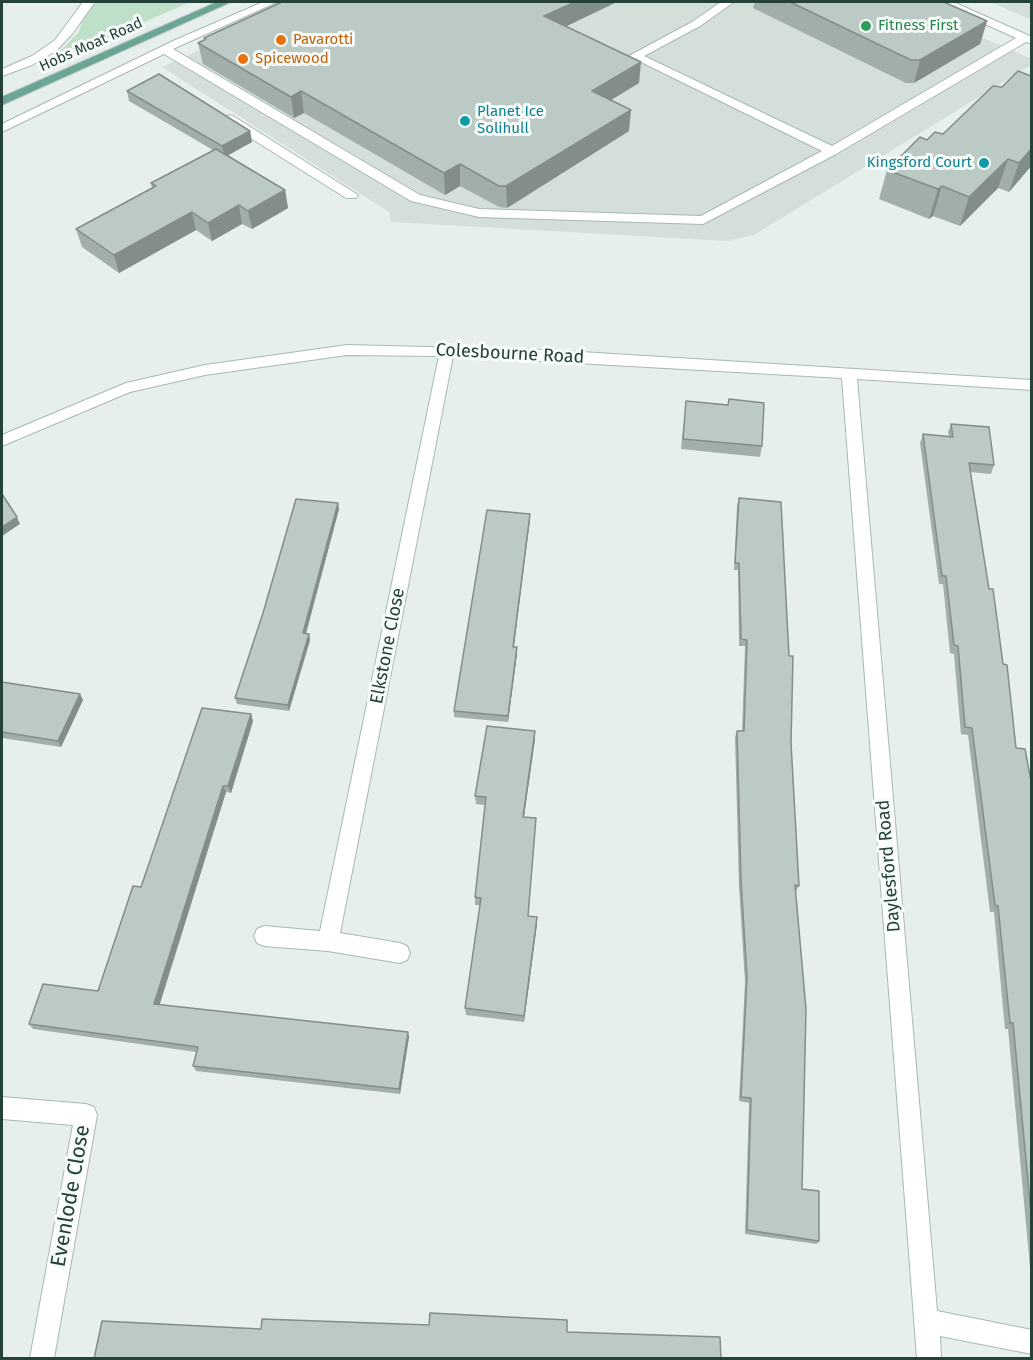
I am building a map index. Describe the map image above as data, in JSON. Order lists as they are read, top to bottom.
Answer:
{
  "streets": {
    "main road": ["Hobs Moat Road"],
    "street": [
      "Colesbourne Road",
      "Elkstone Close",
      "Daylesford Road",
      "Evenlode Close"
    ]
  },
  "crossings": [
    ["Colesbourne Road", "Elkstone Close"],
    ["Colesbourne Road", "Daylesford Road"]
  ],
  "places": [
    "Fitness First",
    "Pavarotti",
    "Spicewood",
    "Planet Ice Solihull",
    "Kingsford Court"
  ]
}
